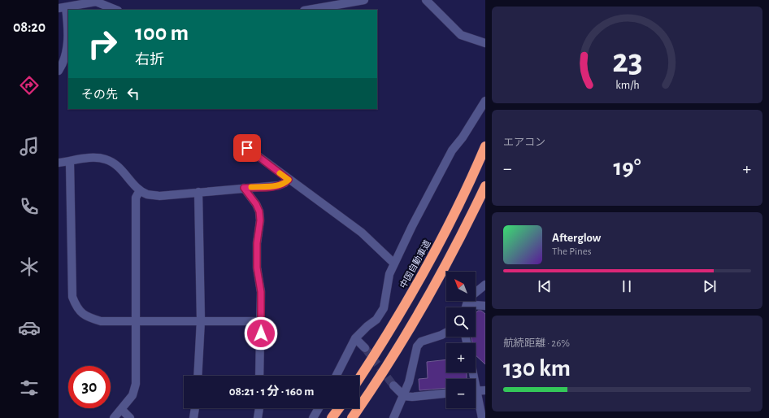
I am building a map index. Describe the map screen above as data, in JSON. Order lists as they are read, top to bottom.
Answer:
{
  "streets": {
    "highway": ["中国自動車道"]
  },
  "north": "top left",
  "page": {
    "tabs": "08:20",
    "turn": ["100 m", "右折"],
    "then": "その先",
    "tile": [
      "エアコン",
      ["航続距離 · 26%", "130 km"]
    ],
    "heat": ["−", "19°", "+"],
    "song": ["Afterglow", "The Pines"],
    "map_buttons": ["+", "−"],
    "limit": "30",
    "trip": "08:21 · 1 分 · 160 m",
    "gauge": ["23", "km/h"]
  }
}
